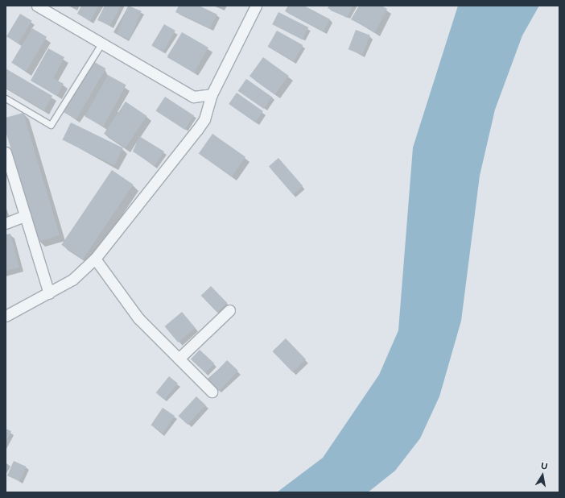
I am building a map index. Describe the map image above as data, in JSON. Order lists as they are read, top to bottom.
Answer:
{
  "north": "top"
}
